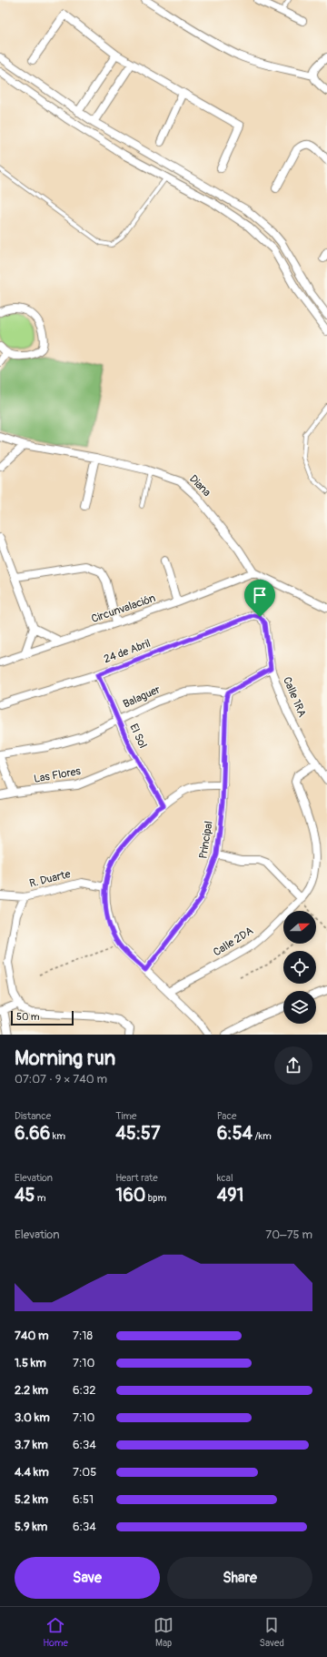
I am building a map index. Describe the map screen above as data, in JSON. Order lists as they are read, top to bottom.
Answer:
{
  "streets": {
    "street": [
      "Diana",
      "Circunvalación",
      "24 de Abril",
      "Balaguer",
      "Calle 1RA",
      "El Sol",
      "Las Flores",
      "Principal",
      "R. Duarte",
      "Calle 2DA"
    ]
  },
  "crossings": [
    ["Diana", "Circunvalación"],
    ["24 de Abril", "Calle 1RA"],
    ["24 de Abril", "El Sol"],
    ["Balaguer", "El Sol"],
    ["Balaguer", "Principal"],
    ["Calle 1RA", "Calle 2DA"],
    ["El Sol", "Las Flores"]
  ],
  "scale_bar": "50 m",
  "north": "right",
  "page": {
    "scale": "50 m",
    "heading": ["Morning run", "07:07 · 9 × 740 m"],
    "stats": [
      ["Distance", "6.66 km"],
      ["Time", "45:57"],
      ["Pace", "6:54 /km"],
      ["Elevation", "45 m"],
      ["Heart rate", "160 bpm"],
      ["kcal", "491"]
    ],
    "chart": ["Elevation", "70–75 m"],
    "list": [
      {
        "name": "740 m",
        "note": "7:18"
      },
      {
        "name": "1.5 km",
        "note": "7:10"
      },
      {
        "name": "2.2 km",
        "note": "6:32"
      },
      {
        "name": "3.0 km",
        "note": "7:10"
      },
      {
        "name": "3.7 km",
        "note": "6:34"
      },
      {
        "name": "4.4 km",
        "note": "7:05"
      },
      {
        "name": "5.2 km",
        "note": "6:51"
      },
      {
        "name": "5.9 km",
        "note": "6:34"
      }
    ],
    "buttons": ["Save", "Share"],
    "tabs": ["Home", "Map", "Saved"]
  }
}
